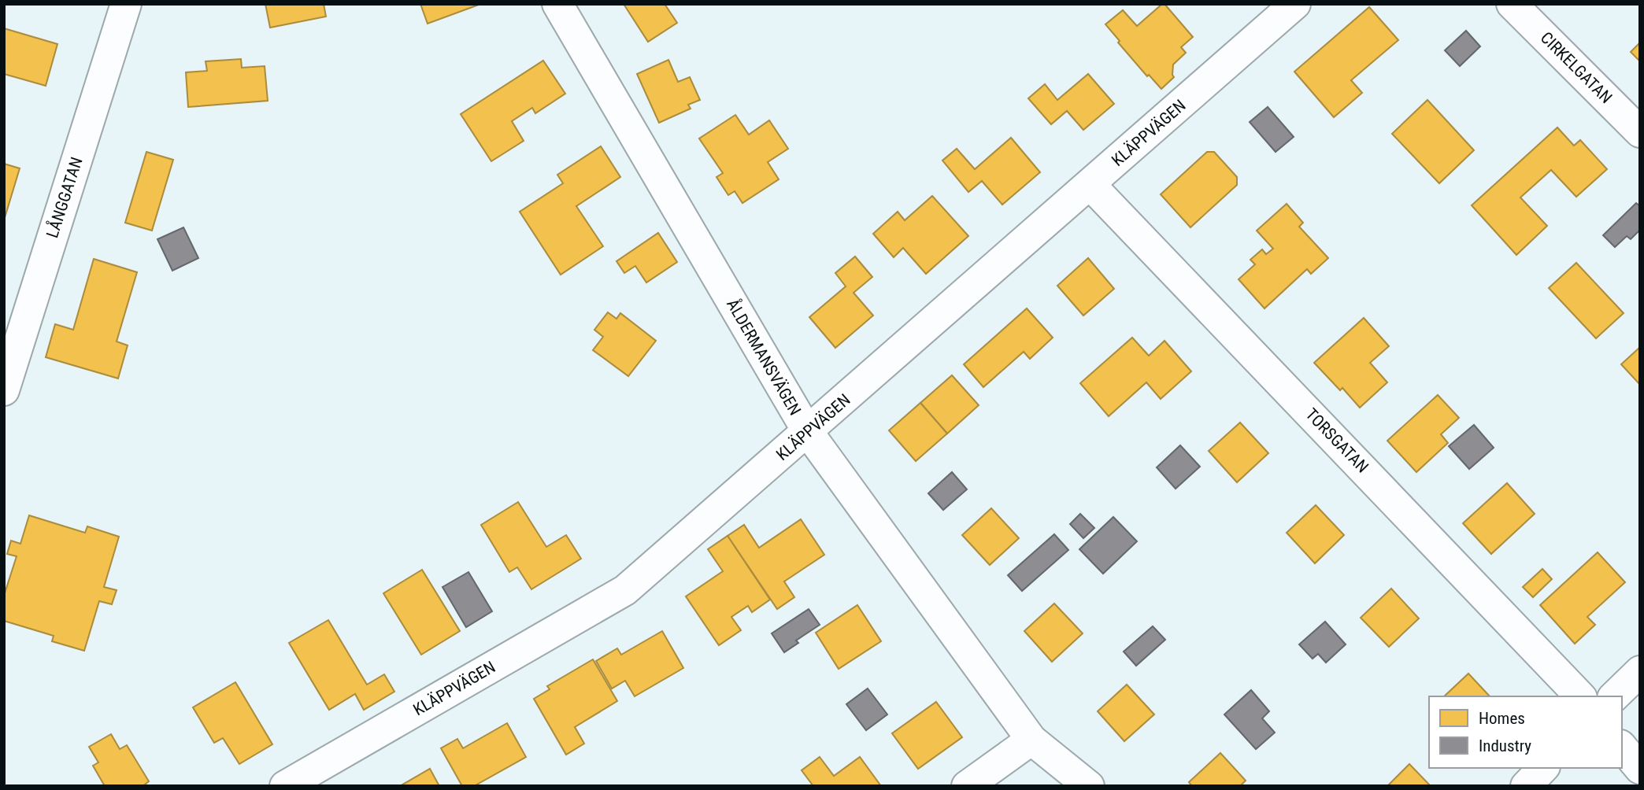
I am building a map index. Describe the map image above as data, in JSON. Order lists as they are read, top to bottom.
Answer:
{
  "streets": {
    "street": [
      "CIRKELGATAN",
      "KLÄPPVÄGEN",
      "LÅNGGATAN",
      "ÅLDERMANSVÄGEN",
      "TORSGATAN"
    ]
  },
  "crossings": [
    ["KLÄPPVÄGEN", "ÅLDERMANSVÄGEN"],
    ["KLÄPPVÄGEN", "TORSGATAN"]
  ],
  "legend": ["Homes", "Industry"]
}
